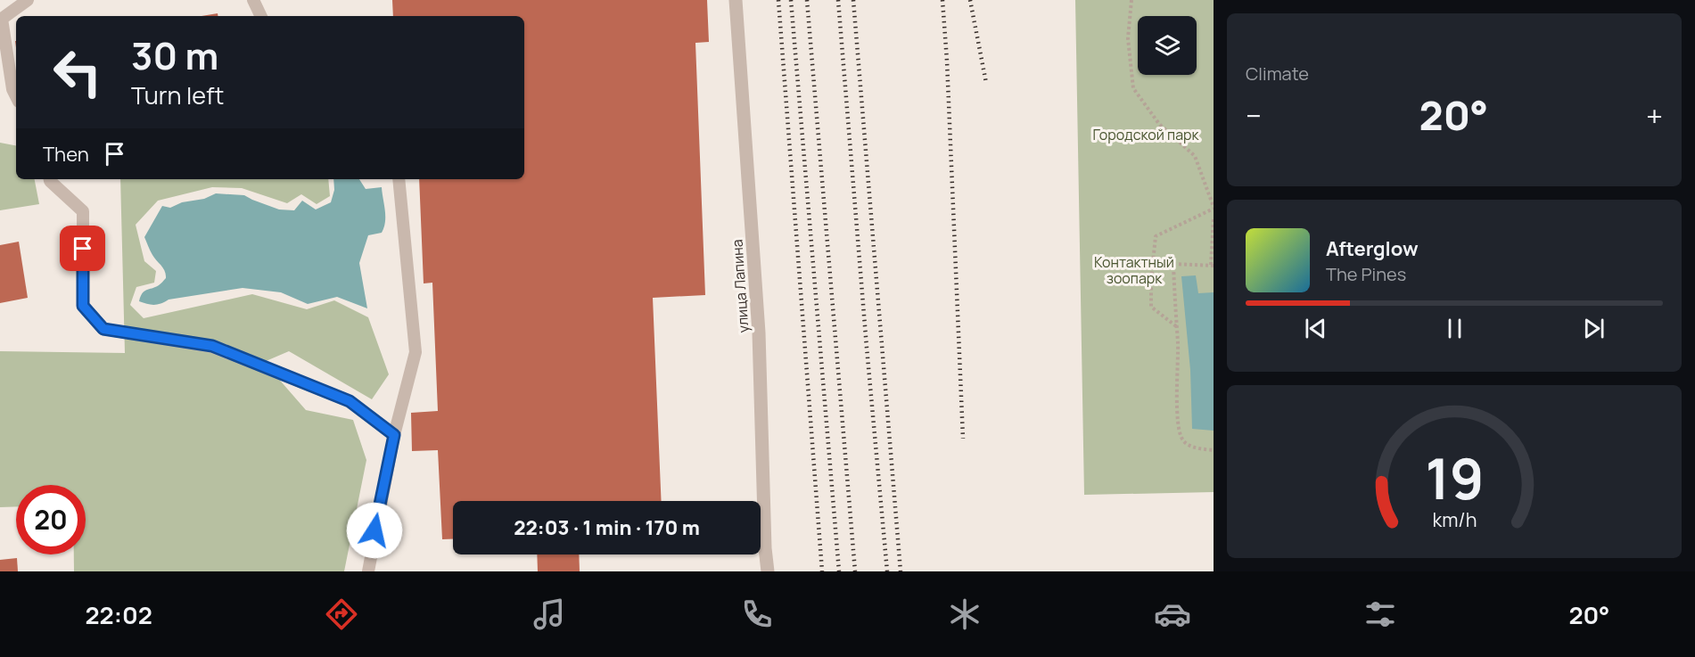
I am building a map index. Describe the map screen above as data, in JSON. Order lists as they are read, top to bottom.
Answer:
{
  "streets": {
    "street": ["улица Лапина"]
  },
  "parks": ["Городской парк", "Контактный зоопарк"],
  "page": {
    "tile": "Climate",
    "turn": ["30 m", "Turn left"],
    "heat": ["−", "20°", "+"],
    "then": "Then",
    "song": ["Afterglow", "The Pines"],
    "limit": "20",
    "trip": "22:03 · 1 min · 170 m",
    "tabs": ["22:02", "20°"],
    "gauge": ["19", "km/h"]
  }
}
